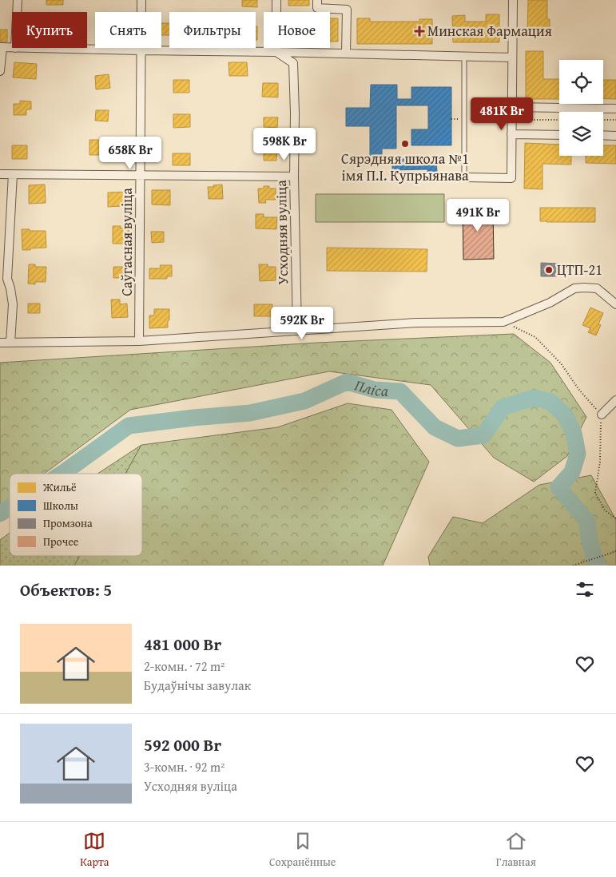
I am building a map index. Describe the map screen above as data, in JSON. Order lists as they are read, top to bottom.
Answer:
{
  "streets": {
    "street": ["Усходняя вуліца", "Саўгасная вуліца"]
  },
  "water": ["Пліса"],
  "places": {
    "health": ["Минская Фармация"],
    "other": ["Сярэдняя школа №1 імя П.І. Купрыянава", "ЦТП-21"]
  },
  "legend": [
    "Жильё",
    "Школы",
    "Промзона",
    "Прочее"
  ],
  "page": {
    "chip": [
      "Купить",
      "Снять",
      "Фильтры",
      "Новое"
    ],
    "price": [
      "481K Br",
      "598K Br",
      "658K Br",
      "491K Br",
      "592K Br"
    ],
    "heading": "Объектов: 5",
    "list": [
      {
        "name": "481 000 Br",
        "note": "2-комн. · 72 m² · Будаўнічы завулак"
      },
      {
        "name": "592 000 Br",
        "note": "3-комн. · 92 m² · Усходняя вуліца"
      }
    ],
    "tabs": ["Карта", "Сохранённые", "Главная"]
  }
}
